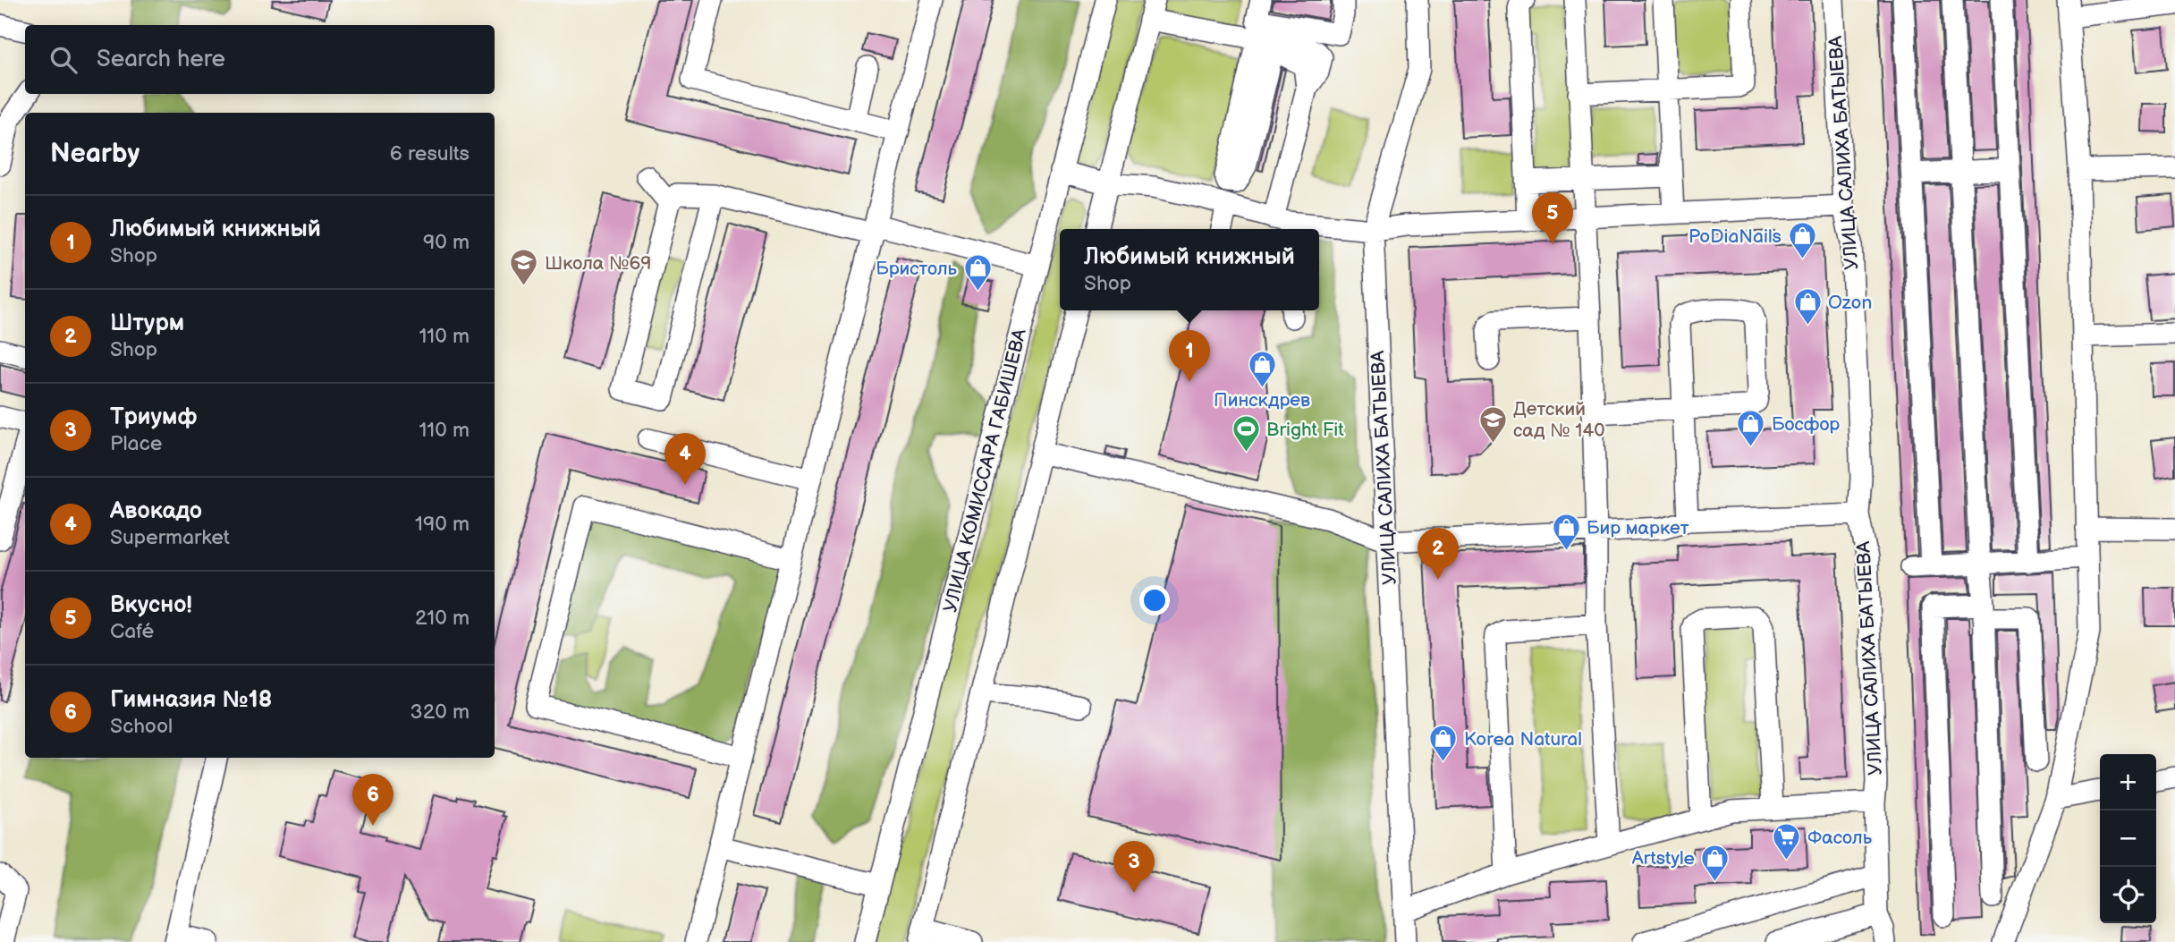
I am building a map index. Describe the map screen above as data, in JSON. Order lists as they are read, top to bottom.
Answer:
{
  "streets": {
    "street": ["УЛИЦА САЛИХА БАТЫЕВА", "УЛИЦА КОМИССАРА ГАБИШЕВА"]
  },
  "places": {
    "shop": [
      "PoDiaNails",
      "Бристоль",
      "Ozon",
      "Пинскдрев",
      "Босфор",
      "Бир маркет",
      "Korea Natural",
      "Artstyle"
    ],
    "school or university": ["Школа №69", "Детский сад № 140"],
    "sports": ["Bright Fit"],
    "supermarket": ["Фасоль"]
  },
  "page": {
    "search": "Search here",
    "heading": ["Nearby", "6 results"],
    "pins": [
      "5",
      "1",
      "4",
      "2",
      "6",
      "3"
    ],
    "list": [
      {
        "mark": "1",
        "name": "Любимый книжный",
        "note": "Shop",
        "value": "90 m"
      },
      {
        "mark": "2",
        "name": "Штурм",
        "note": "Shop",
        "value": "110 m"
      },
      {
        "mark": "3",
        "name": "Триумф",
        "note": "Place",
        "value": "110 m"
      },
      {
        "mark": "4",
        "name": "Авокадо",
        "note": "Supermarket",
        "value": "190 m"
      },
      {
        "mark": "5",
        "name": "Вкусно!",
        "note": "Café",
        "value": "210 m"
      },
      {
        "mark": "6",
        "name": "Гимназия №18",
        "note": "School",
        "value": "320 m"
      }
    ],
    "popup": ["Любимый книжный", "Shop"],
    "map_buttons": ["+", "−"]
  }
}
